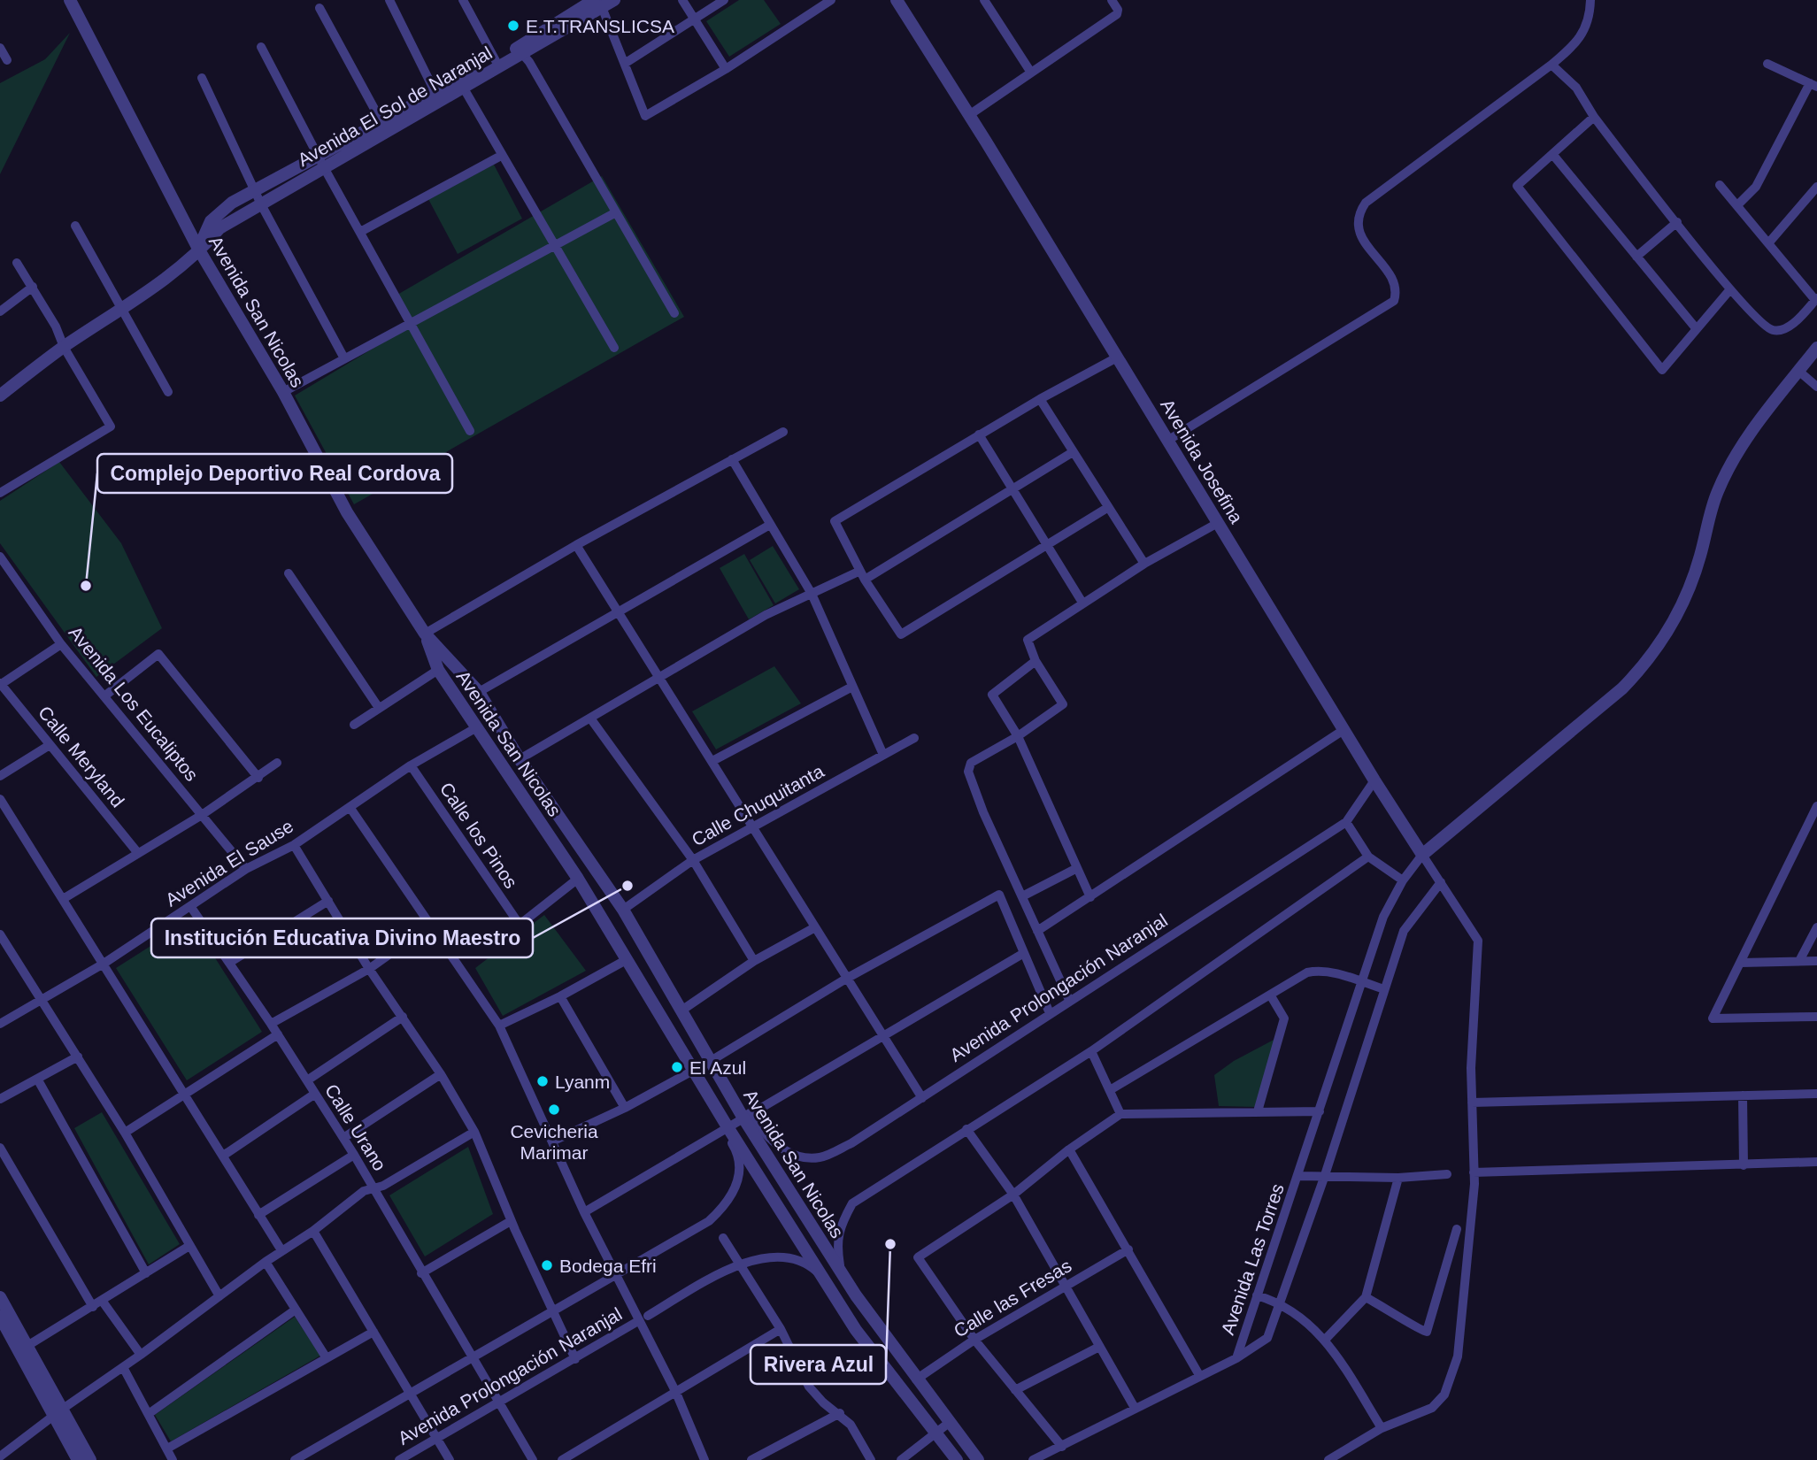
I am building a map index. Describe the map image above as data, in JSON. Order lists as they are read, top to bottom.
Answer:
{
  "streets": {
    "street": [
      "Avenida El Sol de Naranjal",
      "Avenida San Nicolas",
      "Avenida Josefina",
      "Avenida Los Eucaliptos",
      "Calle Meryland",
      "Calle Chuquitanta",
      "Calle los Pinos",
      "Avenida El Sause",
      "Avenida Prolongación Naranjal",
      "Calle Urano",
      "Avenida Las Torres",
      "Calle las Fresas"
    ]
  },
  "crossings": [
    ["Avenida El Sol de Naranjal", "Avenida San Nicolas"],
    ["Avenida San Nicolas", "Calle Chuquitanta"],
    ["Avenida San Nicolas", "Calle los Pinos"],
    ["Avenida San Nicolas", "Avenida El Sause"],
    ["Avenida San Nicolas", "Avenida Prolongación Naranjal"],
    ["Avenida San Nicolas", "Calle las Fresas"],
    ["Avenida Josefina", "Avenida Prolongación Naranjal"],
    ["Avenida Josefina", "Avenida Las Torres"],
    ["Avenida Los Eucaliptos", "Avenida El Sause"],
    ["Calle los Pinos", "Avenida El Sause"],
    ["Avenida El Sause", "Calle Urano"],
    ["Avenida Prolongación Naranjal", "Calle Urano"]
  ],
  "places": [
    "E.T.TRANSLICSA",
    "Complejo Deportivo Real Cordova",
    "Institución Educativa Divino Maestro",
    "El Azul",
    "Lyanm",
    "Cevicheria Marimar",
    "Rivera Azul",
    "Bodega Efri"
  ]
}
